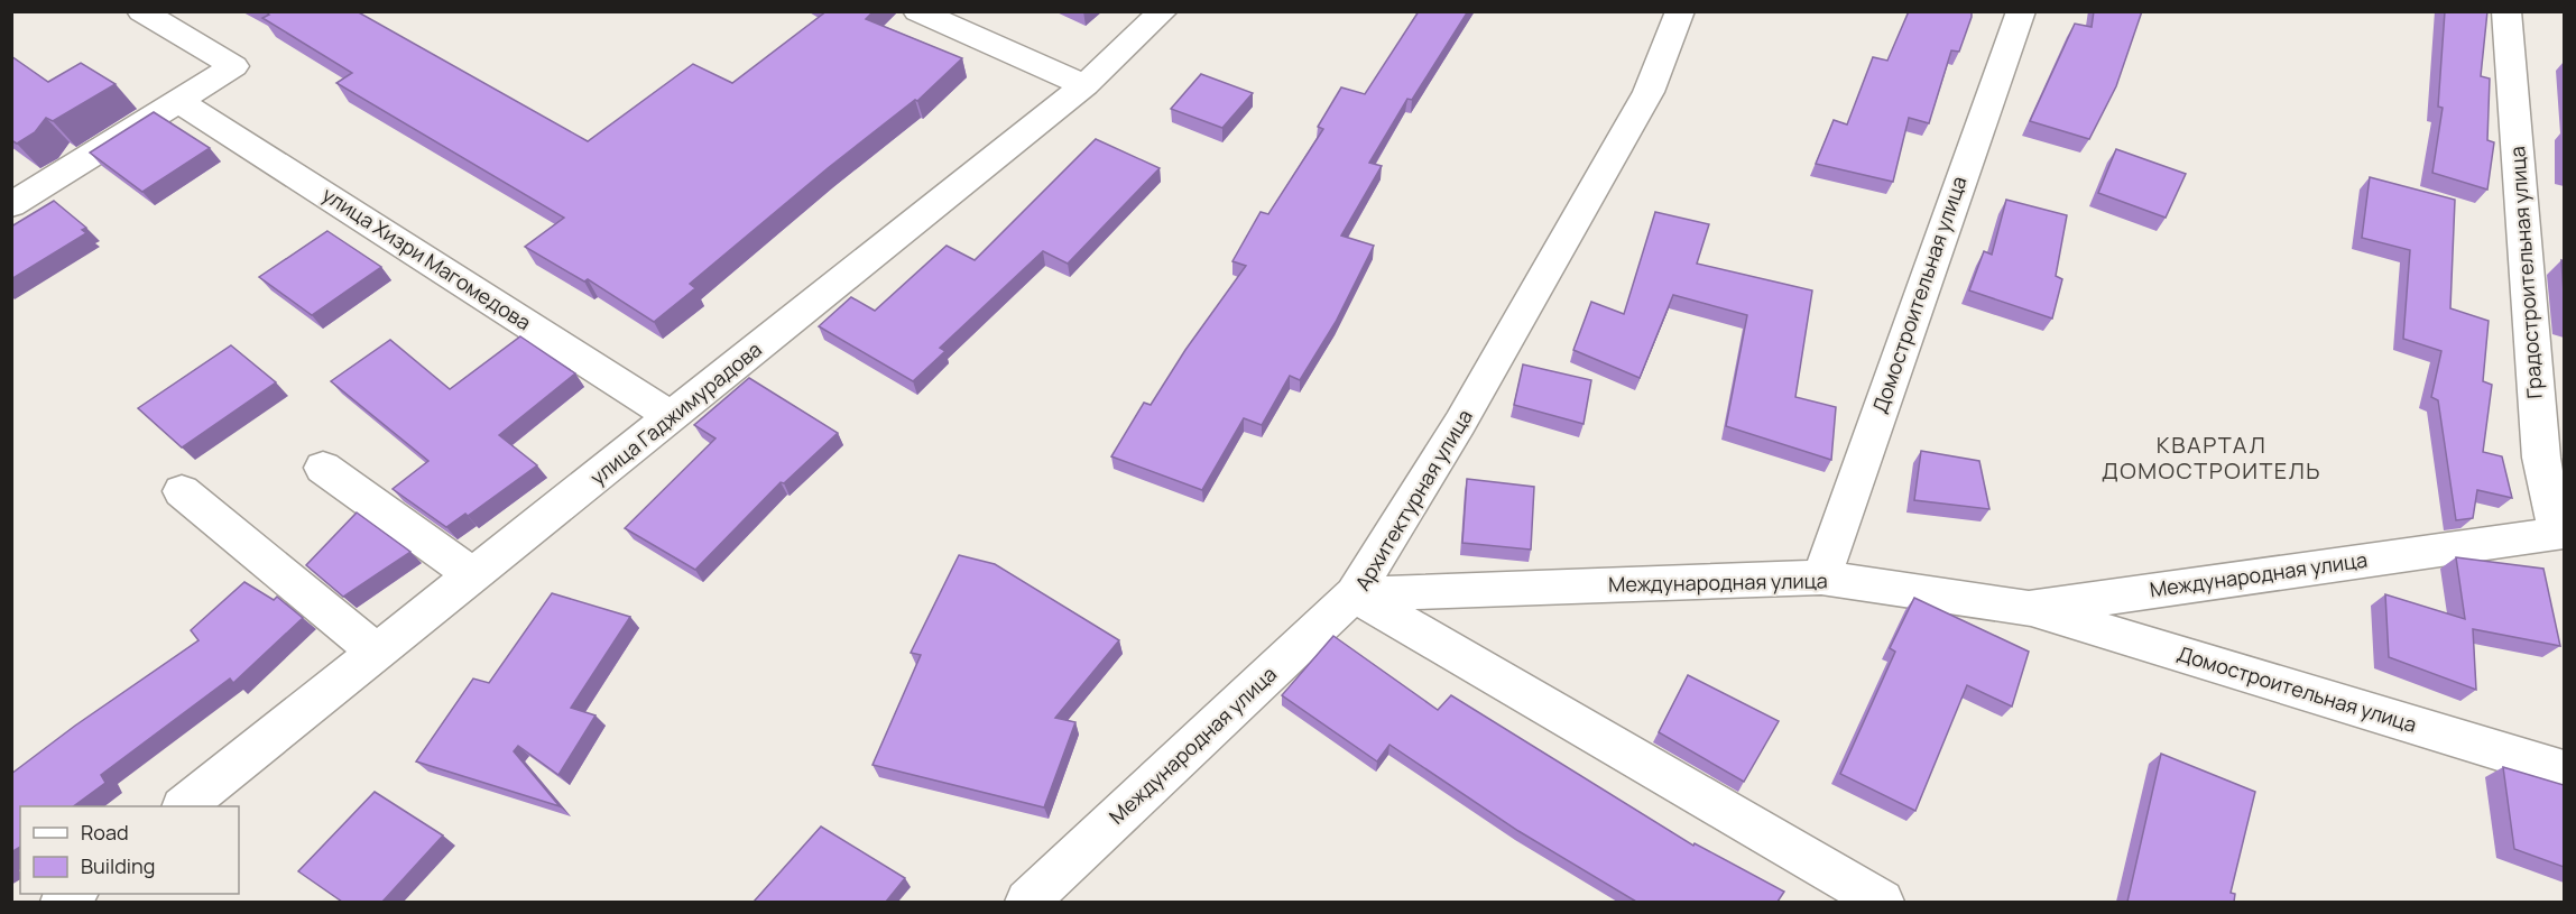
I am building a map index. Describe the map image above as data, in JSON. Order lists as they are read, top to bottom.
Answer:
{
  "streets": {
    "street": [
      "улица Хизри Магомедова",
      "Градостроительная улица",
      "Домостроительная улица",
      "улица Гаджимурадова",
      "Архитектурная улица",
      "Международная улица"
    ]
  },
  "crossings": [
    ["улица Хизри Магомедова", "улица Гаджимурадова"],
    ["Градостроительная улица", "Международная улица"],
    ["Домостроительная улица", "Международная улица"],
    ["Архитектурная улица", "Международная улица"]
  ],
  "districts": ["КВАРТАЛ ДОМОСТРОИТЕЛЬ"],
  "legend": ["Road", "Building"]
}
